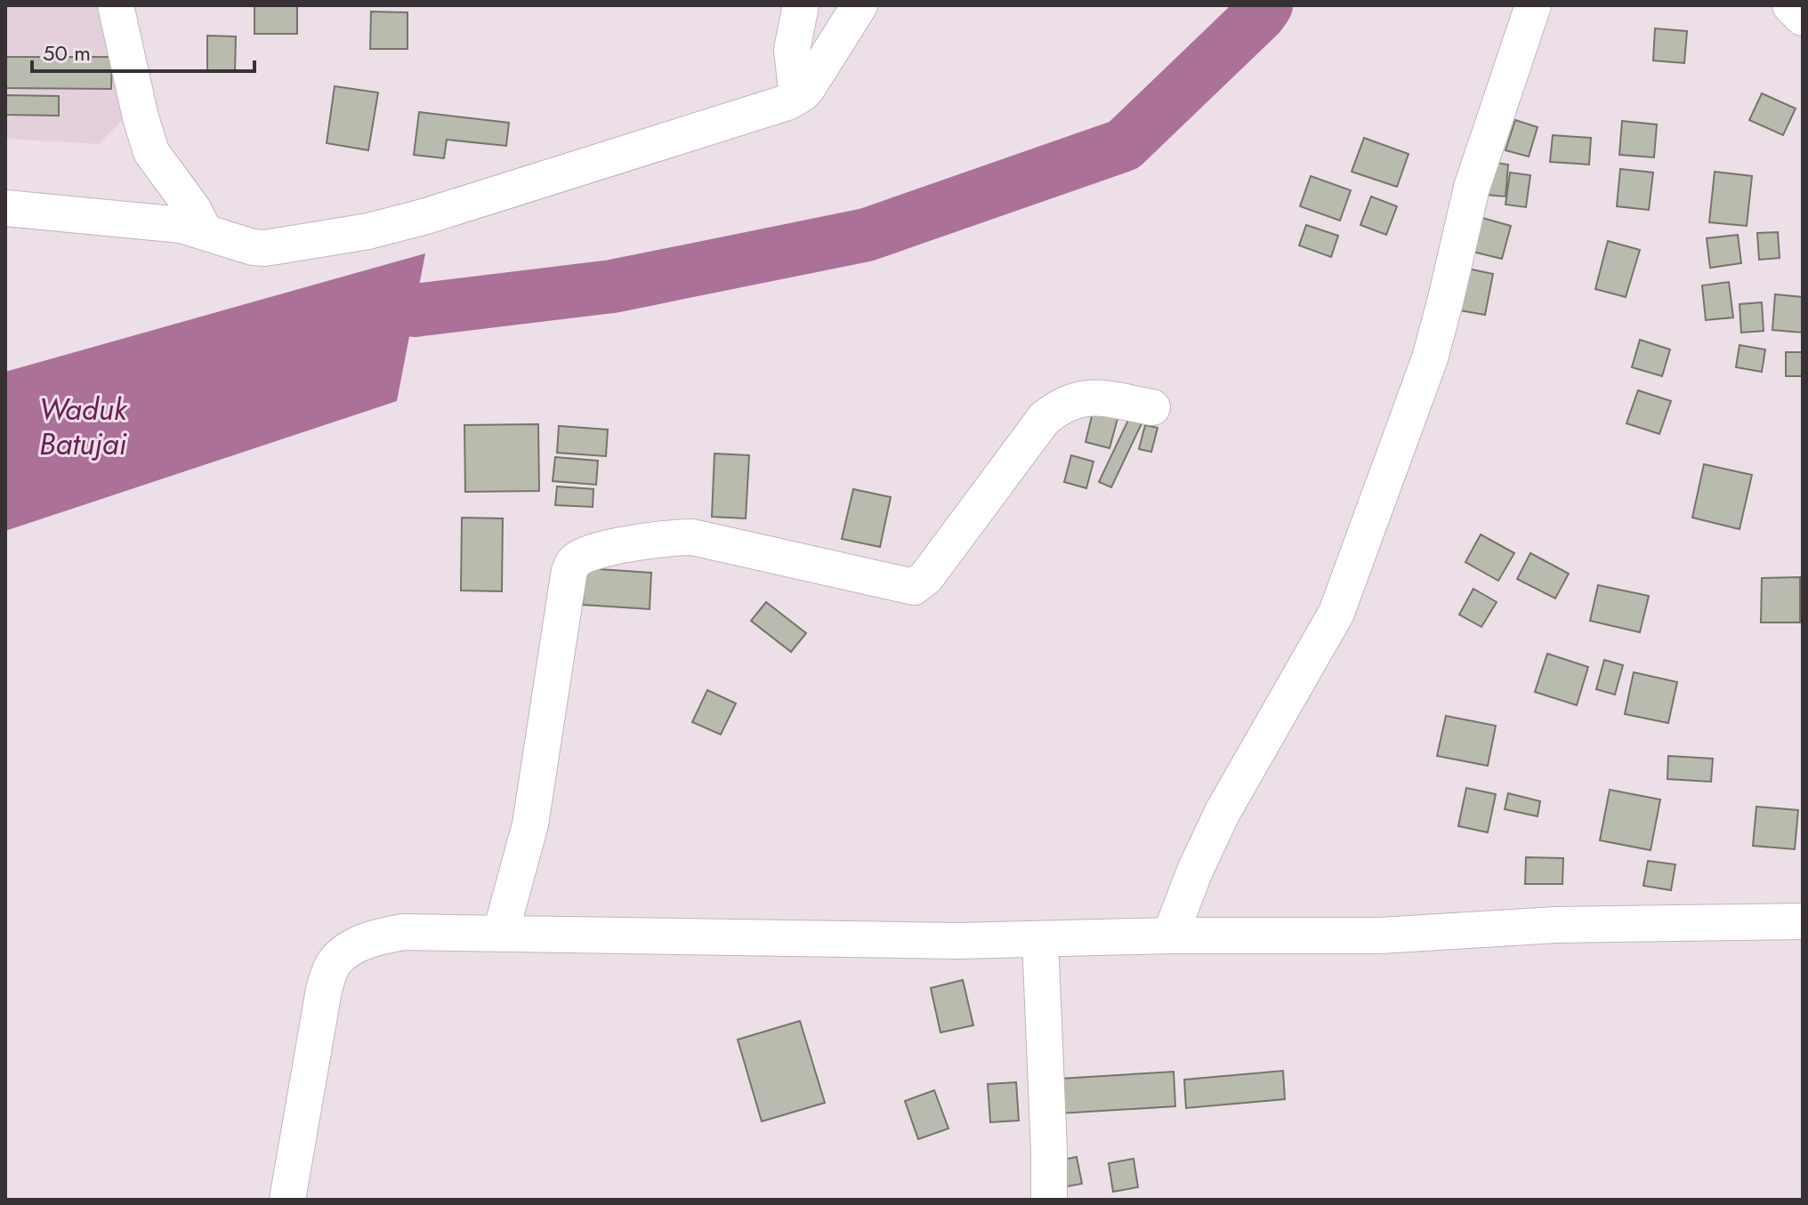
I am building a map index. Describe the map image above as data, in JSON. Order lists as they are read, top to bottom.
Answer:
{
  "water": ["Waduk Batujai"],
  "scale_bar": "50 m"
}
